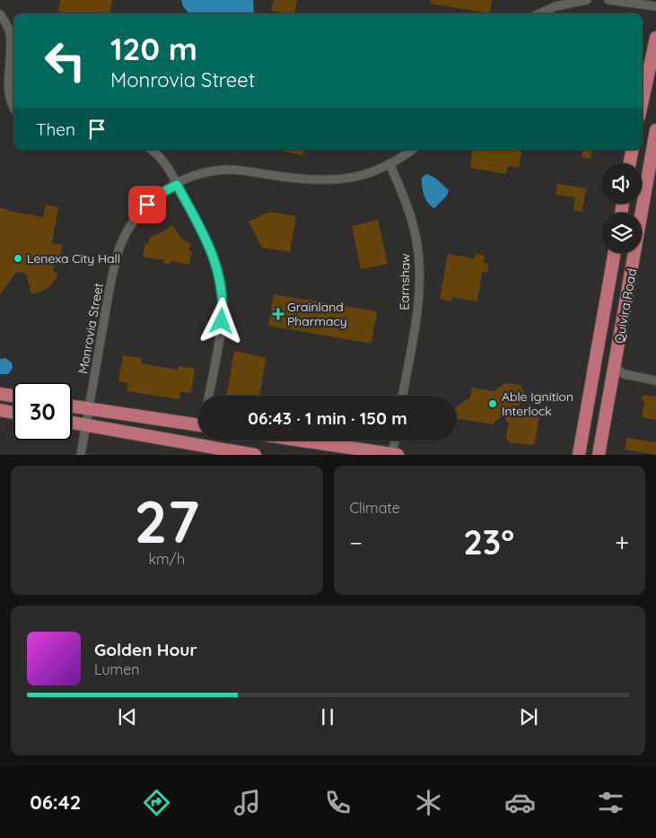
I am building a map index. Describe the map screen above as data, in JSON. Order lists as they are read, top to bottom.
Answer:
{
  "streets": {
    "main road": ["Quivira Road"],
    "street": ["Earnshaw", "Monrovia Street"]
  },
  "crossings": [
    ["Earnshaw", "Monrovia Street"]
  ],
  "places": {
    "other": ["Lenexa City Hall", "Able Ignition Interlock"],
    "health": ["Grainland Pharmacy"]
  },
  "page": {
    "turn": ["120 m", "Monrovia Street"],
    "then": "Then",
    "limit": "30",
    "trip": "06:43 · 1 min · 150 m",
    "tile": [
      ["27", "km/h"],
      "Climate"
    ],
    "heat": ["−", "23°", "+"],
    "song": ["Golden Hour", "Lumen"],
    "tabs": "06:42"
  }
}
